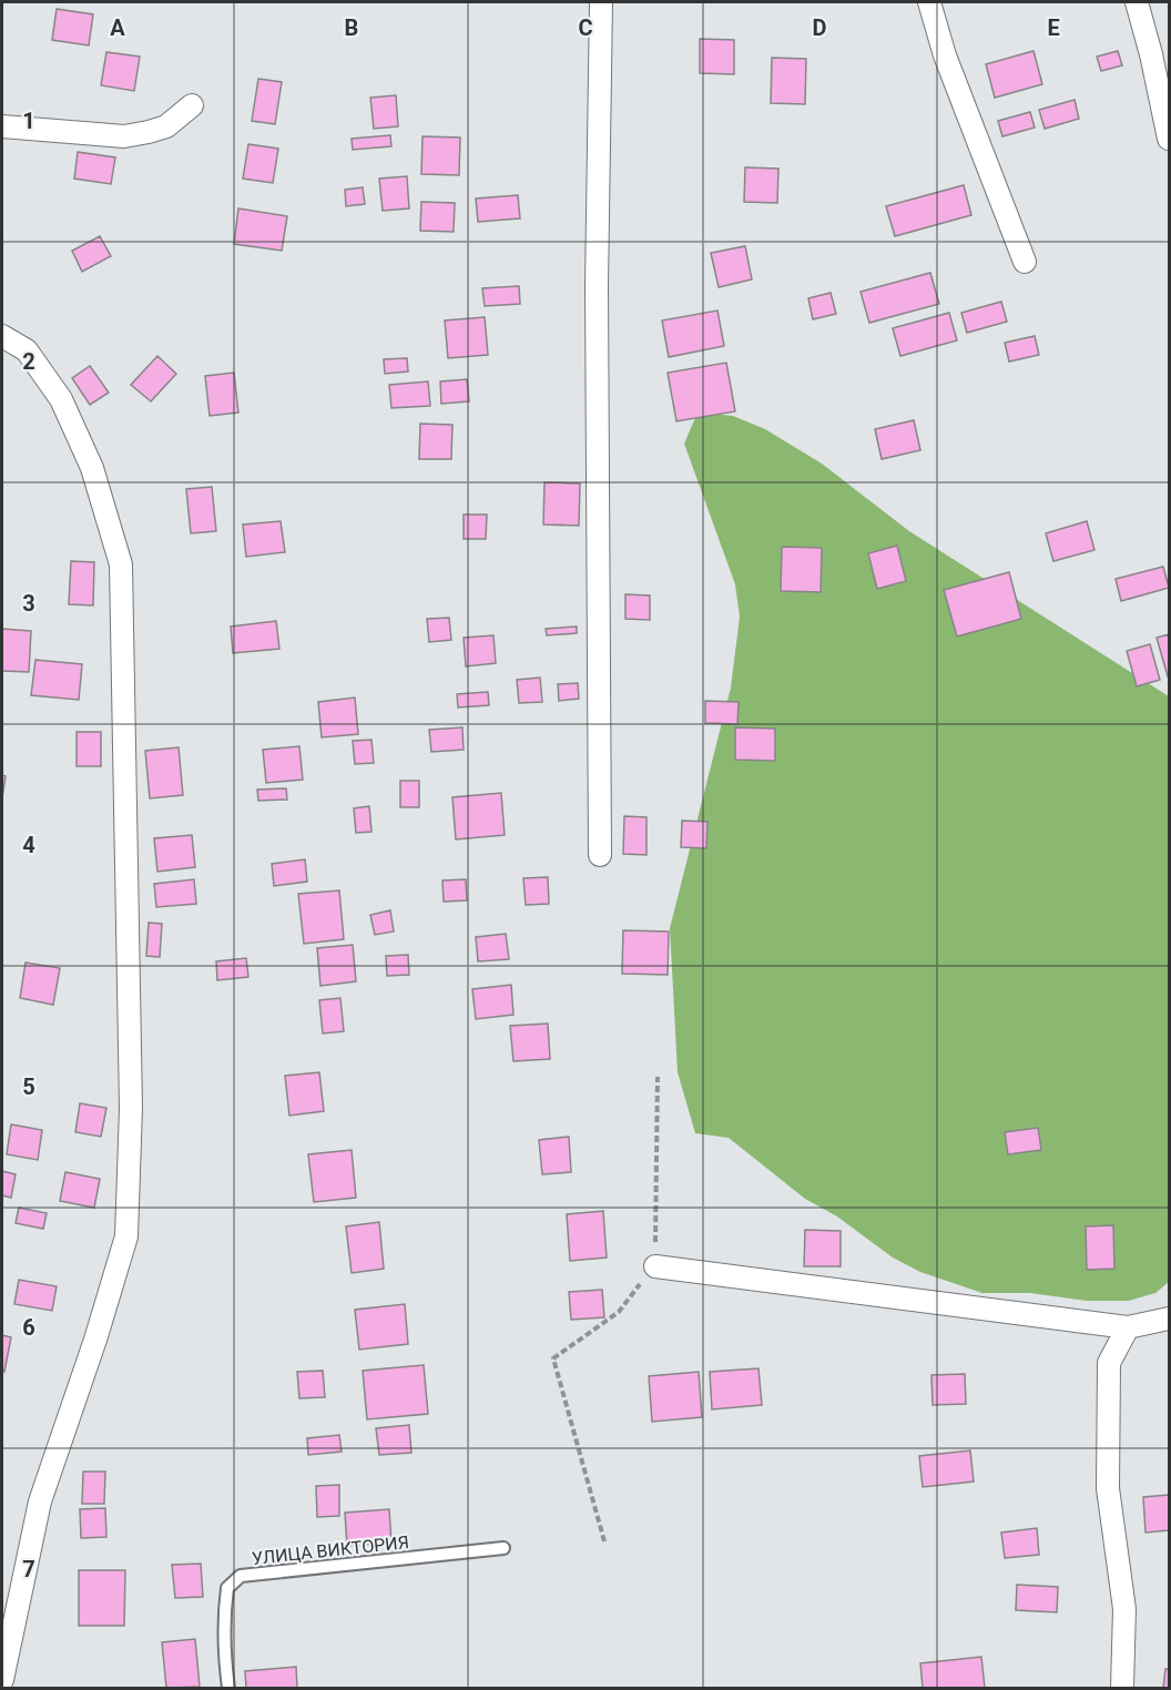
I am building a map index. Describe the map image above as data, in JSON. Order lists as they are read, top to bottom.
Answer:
{
  "streets": {
    "lane": ["УЛИЦА ВИКТОРИЯ"]
  },
  "grid": {
    "columns": [
      "A",
      "B",
      "C",
      "D",
      "E"
    ],
    "rows": [
      "1",
      "2",
      "3",
      "4",
      "5",
      "6",
      "7"
    ]
  }
}
